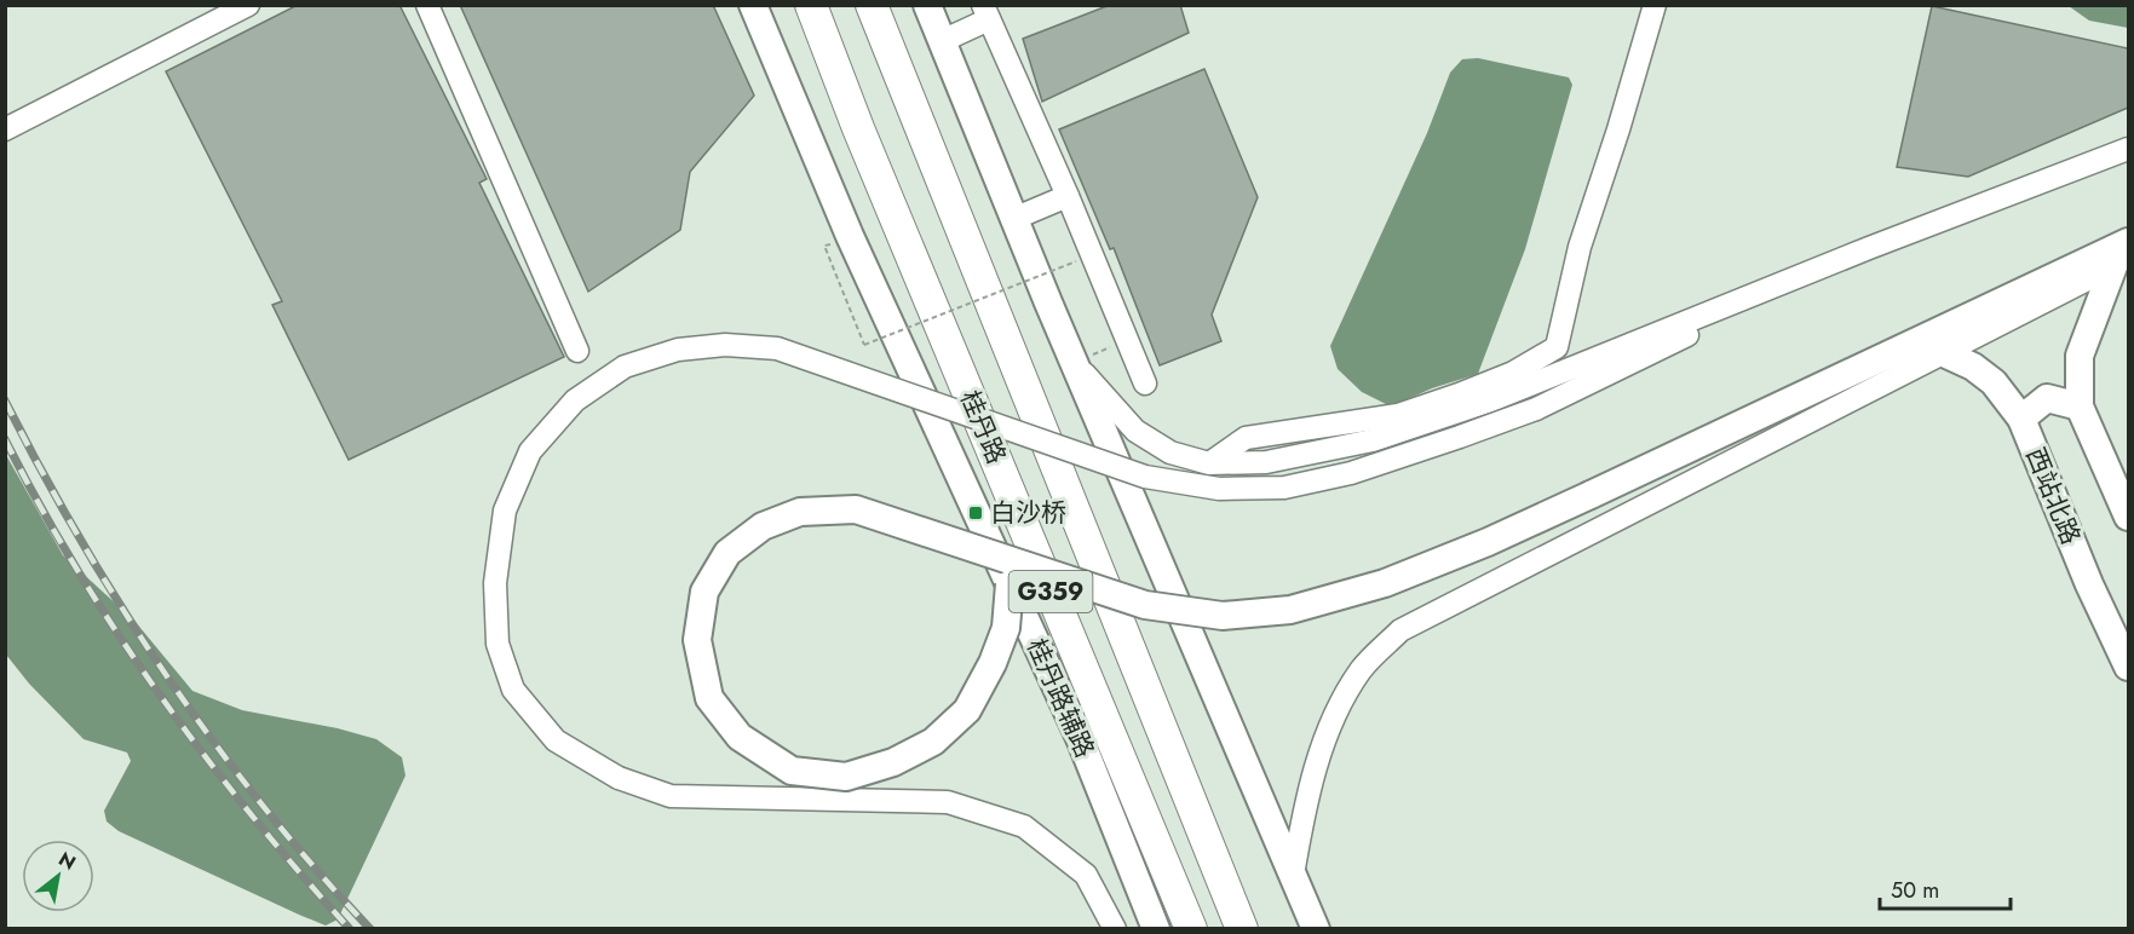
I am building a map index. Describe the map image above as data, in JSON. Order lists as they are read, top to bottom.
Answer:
{
  "streets": {
    "highway": ["桂丹路", "G359"],
    "main road": ["西站北路", "桂丹路辅路"]
  },
  "places": {
    "transit": ["白沙桥"]
  },
  "scale_bar": "50 m",
  "north": "top right"
}
